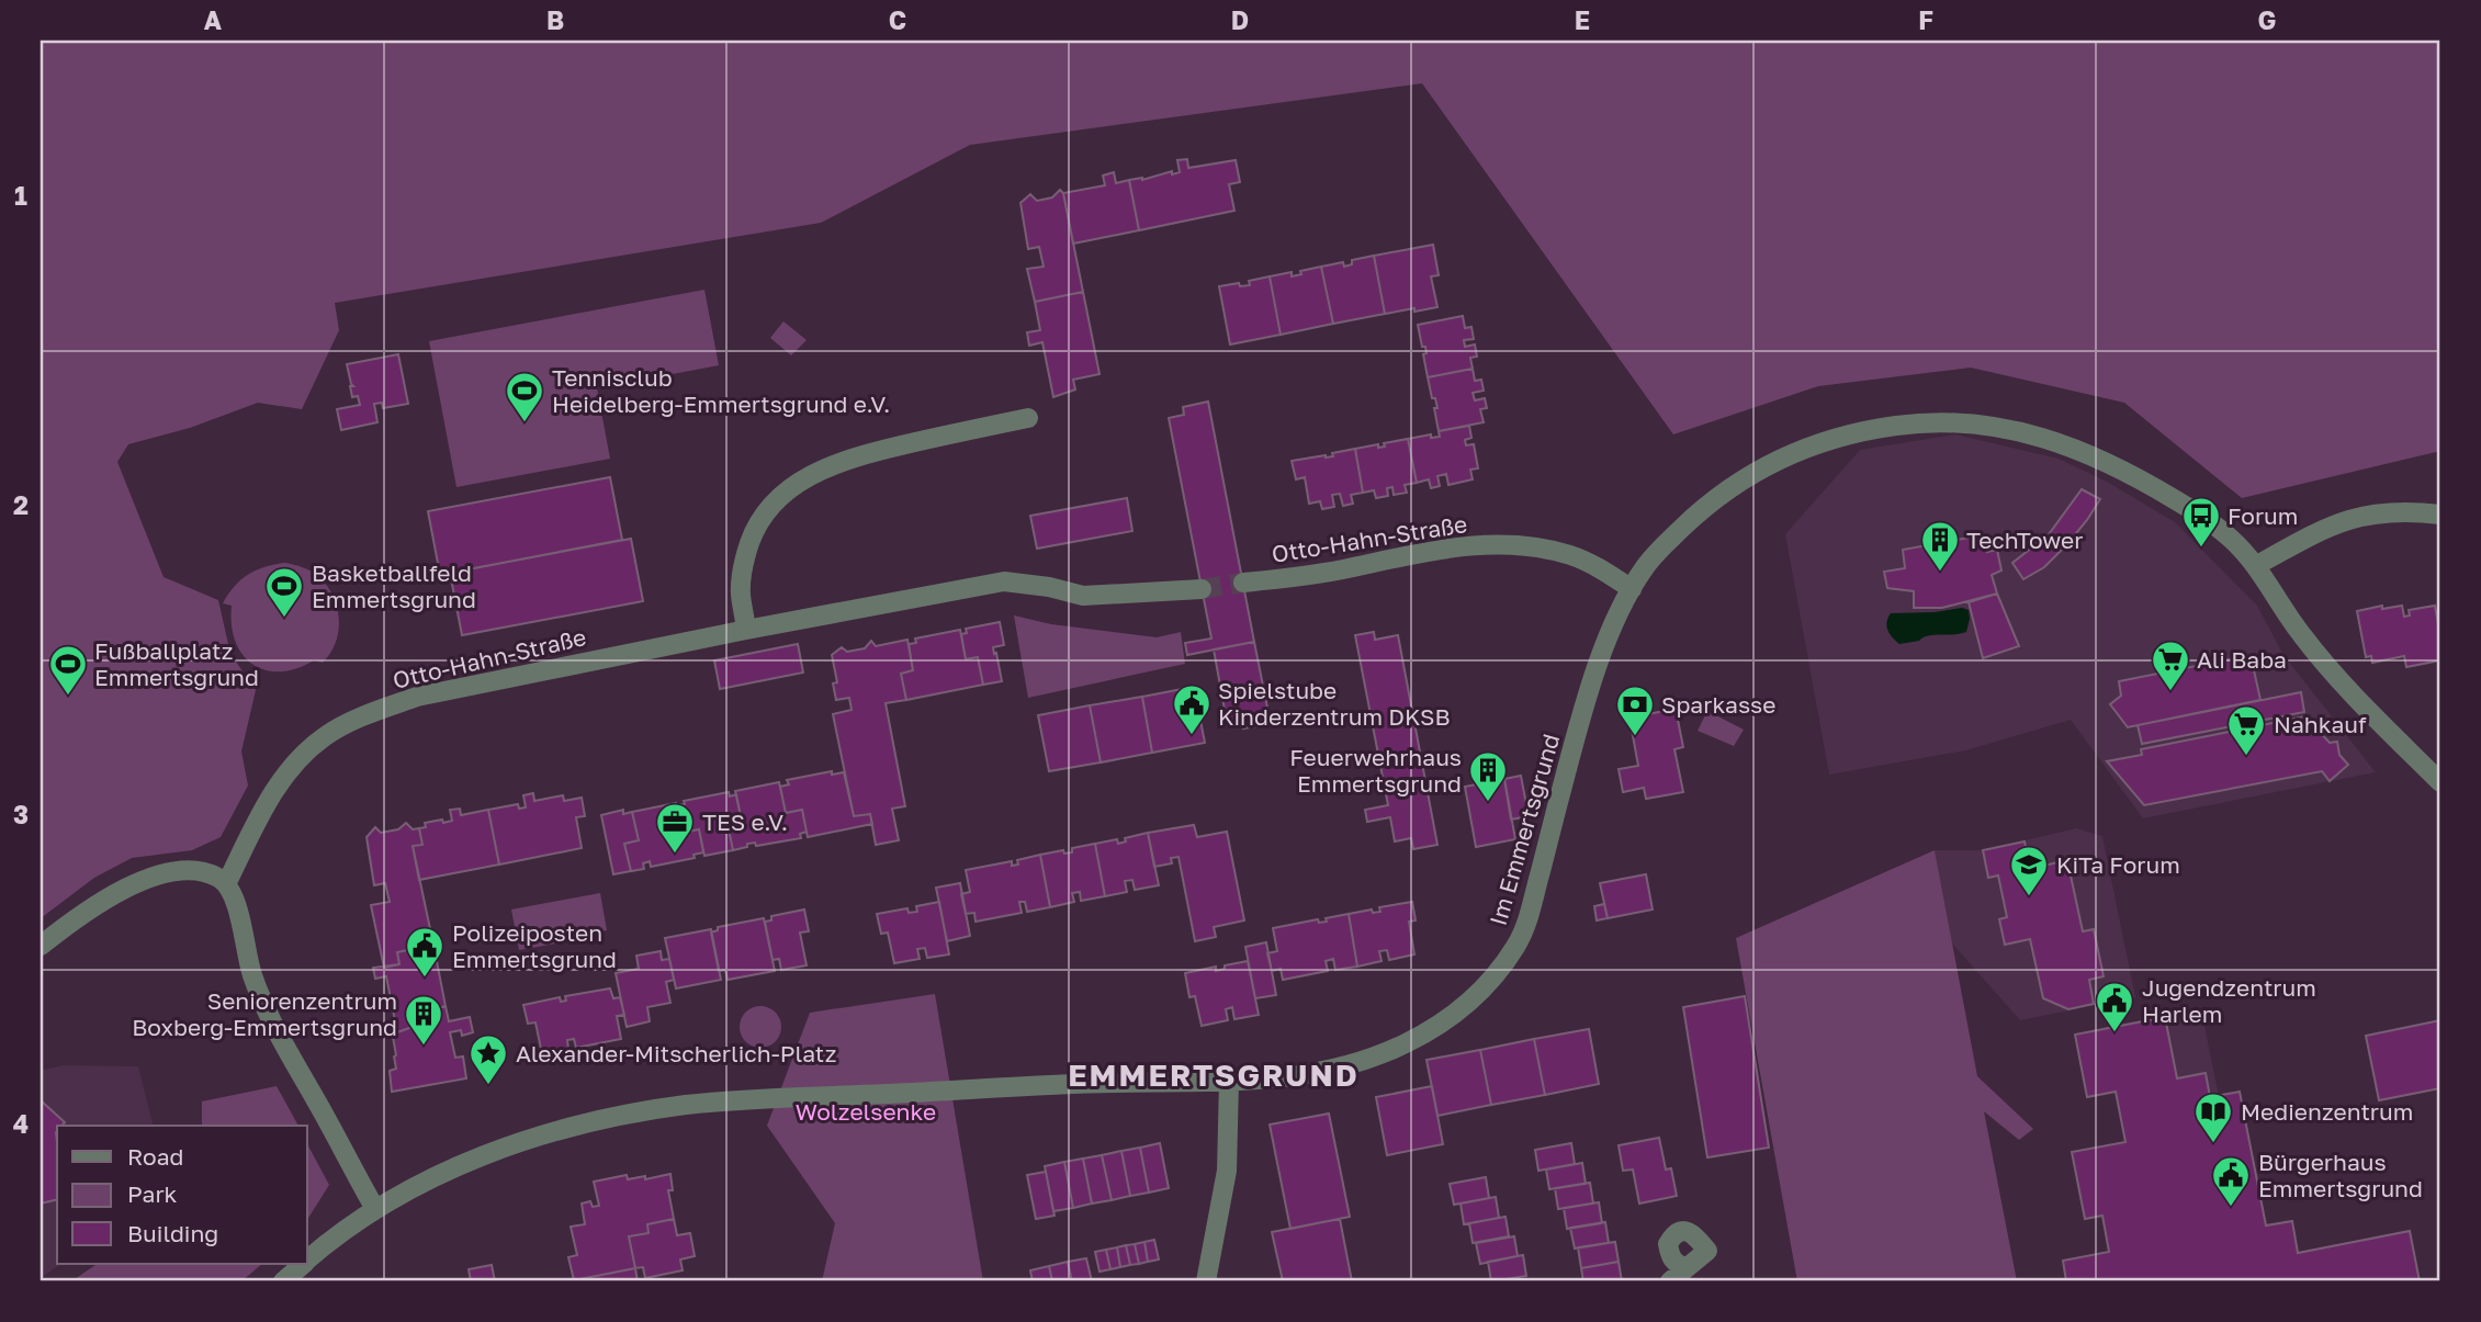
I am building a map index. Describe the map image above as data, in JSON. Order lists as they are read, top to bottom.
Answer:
{
  "streets": {
    "street": ["Otto-Hahn-Straße", "Im Emmertsgrund"]
  },
  "crossings": [
    ["Otto-Hahn-Straße", "Im Emmertsgrund"]
  ],
  "districts": ["EMMERTSGRUND"],
  "parks": ["Wolzelsenke"],
  "places": {
    "sports": ["Tennisclub Heidelberg-Emmertsgrund e.V.", "Basketballfeld Emmertsgrund", "Fußballplatz Emmertsgrund"],
    "bus stop": ["Forum"],
    "building": ["TechTower", "Feuerwehrhaus Emmertsgrund", "Seniorenzentrum Boxberg-Emmertsgrund"],
    "supermarket": ["Ali Baba", "Nahkauf"],
    "public building": [
      "Spielstube Kinderzentrum DKSB",
      "Polizeiposten Emmertsgrund",
      "Jugendzentrum Harlem",
      "Bürgerhaus Emmertsgrund"
    ],
    "bank": ["Sparkasse"],
    "office": ["TES e.V."],
    "school or university": ["KiTa Forum"],
    "place": ["Alexander-Mitscherlich-Platz"],
    "library": ["Medienzentrum"]
  },
  "legend": ["Road", "Park", "Building"],
  "grid": {
    "columns": [
      "A",
      "B",
      "C",
      "D",
      "E",
      "F",
      "G"
    ],
    "rows": [
      "1",
      "2",
      "3",
      "4"
    ]
  }
}
